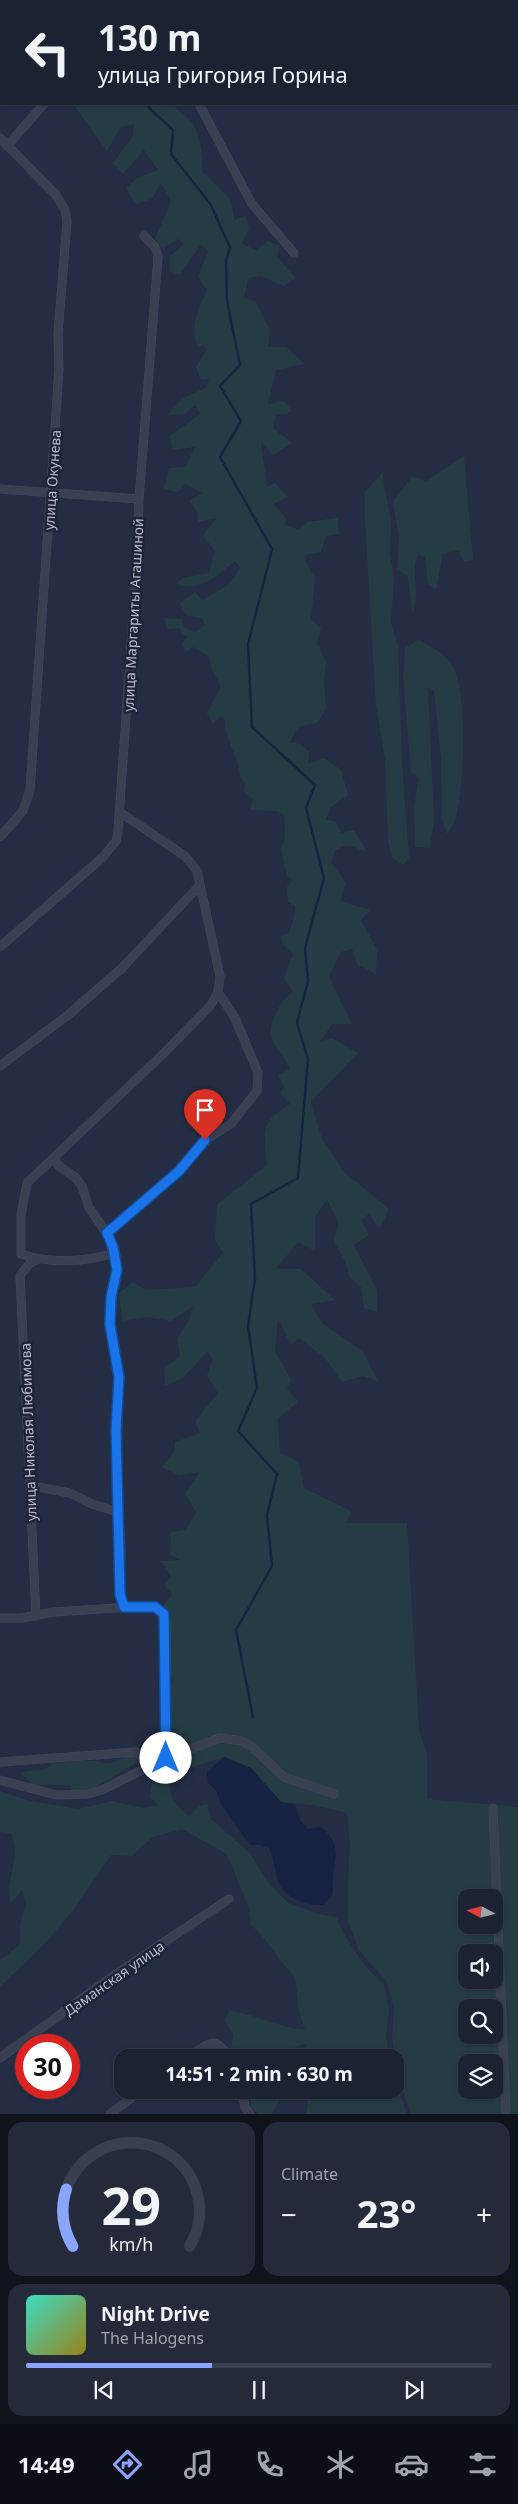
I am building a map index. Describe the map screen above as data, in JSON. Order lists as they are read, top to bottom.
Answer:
{
  "streets": {
    "street": [
      "улица Окунева",
      "улица Маргариты Агашиной",
      "улица Николая Любимова",
      "Даманская улица"
    ]
  },
  "north": "left",
  "page": {
    "turn": ["130 m", "улица Григория Горина"],
    "limit": "30",
    "trip": "14:51 · 2 min · 630 m",
    "tile": "Climate",
    "heat": ["−", "23°", "+"],
    "song": ["Night Drive", "The Halogens"],
    "tabs": "14:49",
    "gauge": ["29", "km/h"]
  }
}
